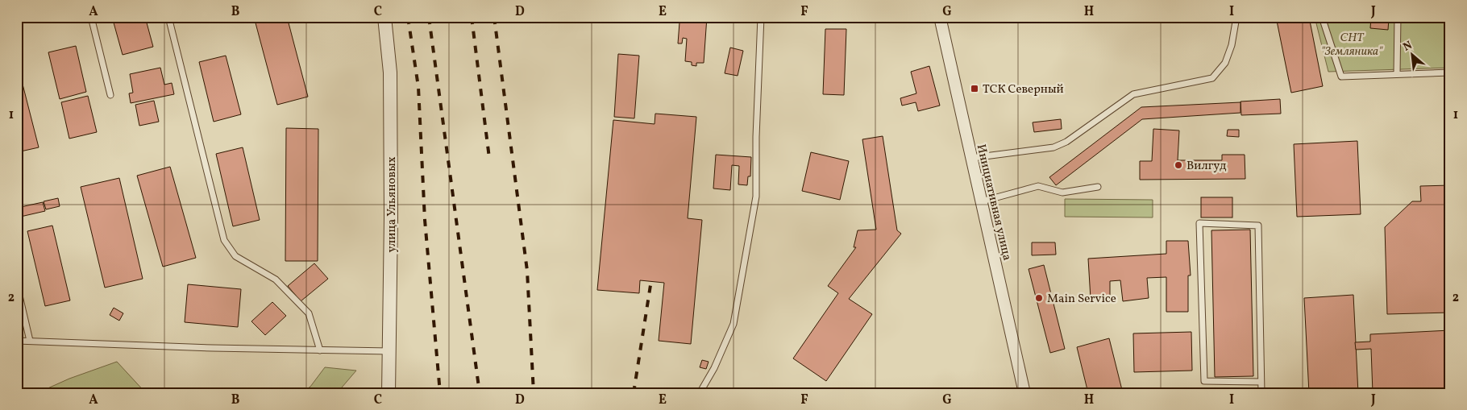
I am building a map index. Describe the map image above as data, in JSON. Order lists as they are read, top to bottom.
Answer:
{
  "streets": {
    "street": ["Инициативная улица", "улица Ульяновых"]
  },
  "parks": ["СНТ \"Земляника\""],
  "places": {
    "transit": ["ТСК Северный"],
    "other": ["Вилгуд", "Main Service"]
  },
  "north": "top left",
  "grid": {
    "columns": [
      "A",
      "B",
      "C",
      "D",
      "E",
      "F",
      "G",
      "H",
      "I",
      "J"
    ],
    "rows": ["1", "2"]
  }
}
